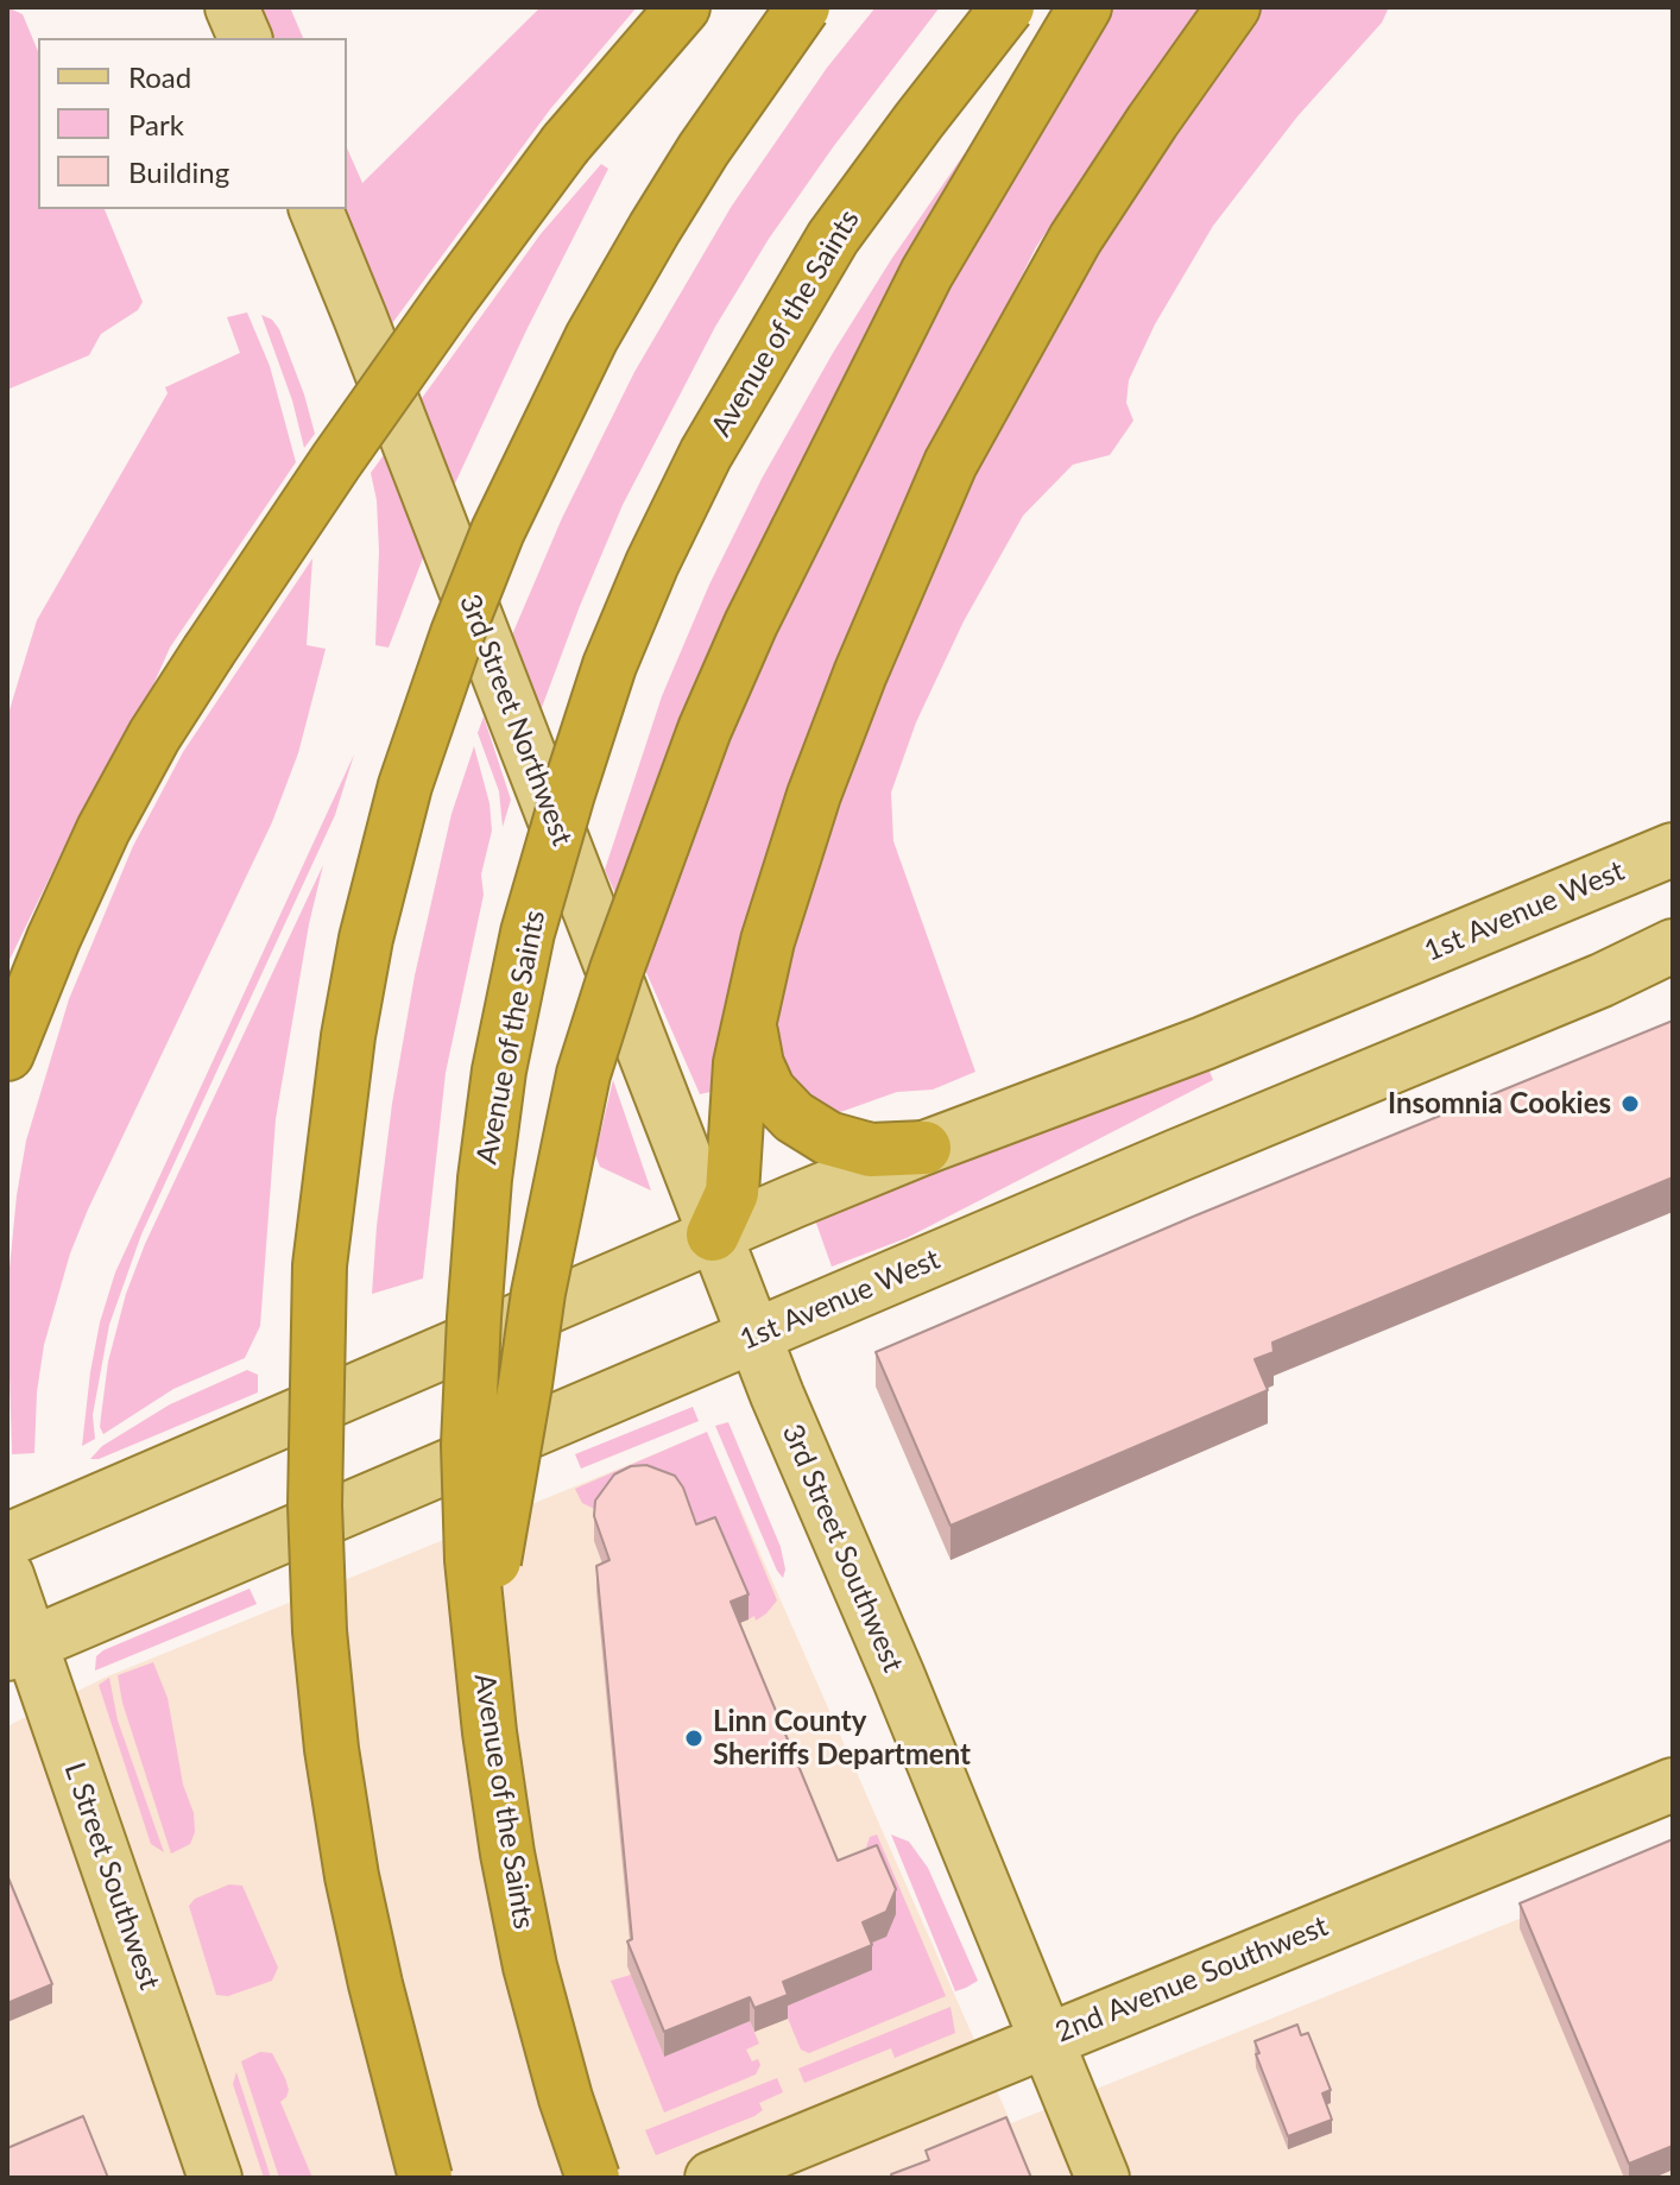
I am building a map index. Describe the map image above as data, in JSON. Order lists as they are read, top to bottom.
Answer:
{
  "streets": {
    "highway": ["Avenue of the Saints"],
    "main road": [
      "3rd Street Northwest",
      "1st Avenue West",
      "3rd Street Southwest",
      "L Street Southwest",
      "2nd Avenue Southwest"
    ]
  },
  "crossings": [
    ["3rd Street Northwest", "1st Avenue West"],
    ["3rd Street Northwest", "3rd Street Southwest"],
    ["1st Avenue West", "3rd Street Southwest"],
    ["1st Avenue West", "L Street Southwest"],
    ["3rd Street Southwest", "2nd Avenue Southwest"]
  ],
  "places": ["Insomnia Cookies", "Linn County Sheriffs Department"],
  "legend": ["Road", "Park", "Building"]
}
